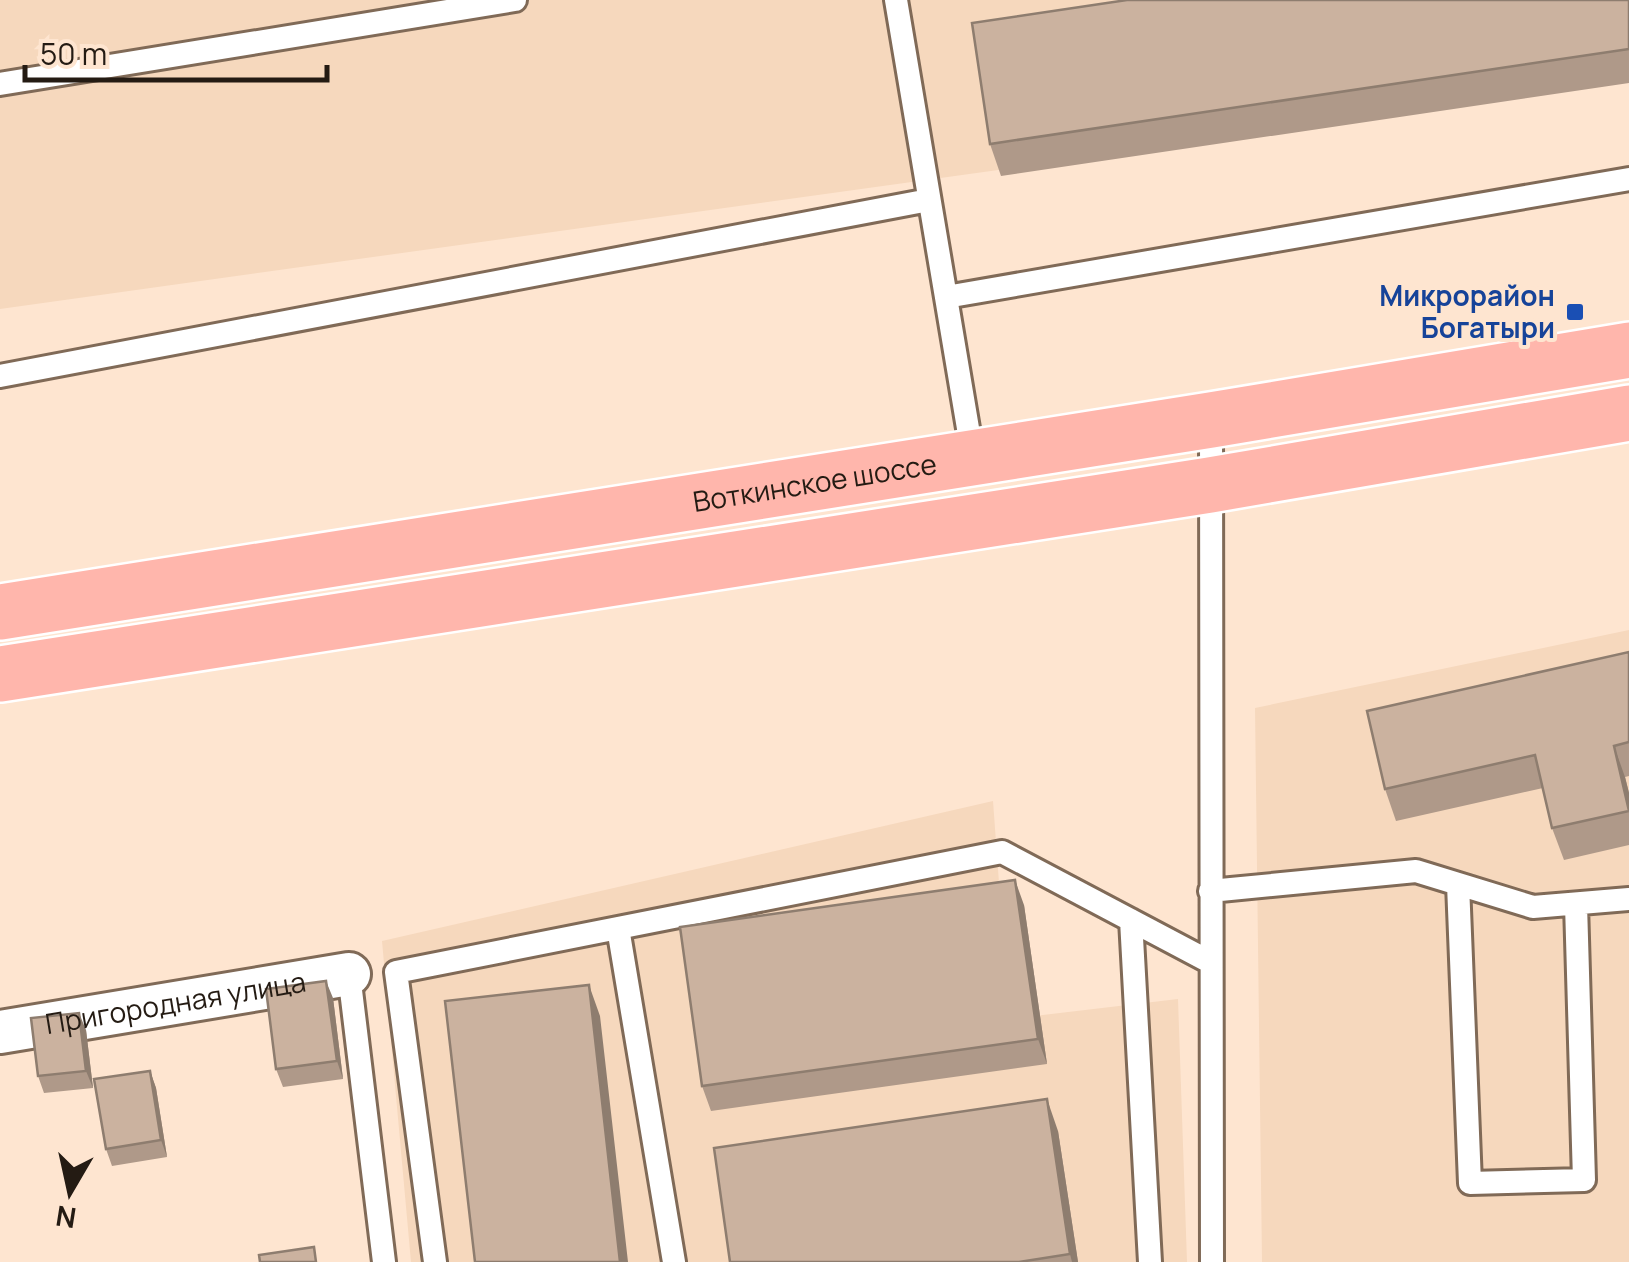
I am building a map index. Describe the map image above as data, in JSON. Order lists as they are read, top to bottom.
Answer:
{
  "streets": {
    "main road": ["Воткинское шоссе"],
    "street": ["Пригородная улица"]
  },
  "places": {
    "transit": ["Микрорайон Богатыри"]
  },
  "scale_bar": "50 m",
  "north": "bottom"
}
